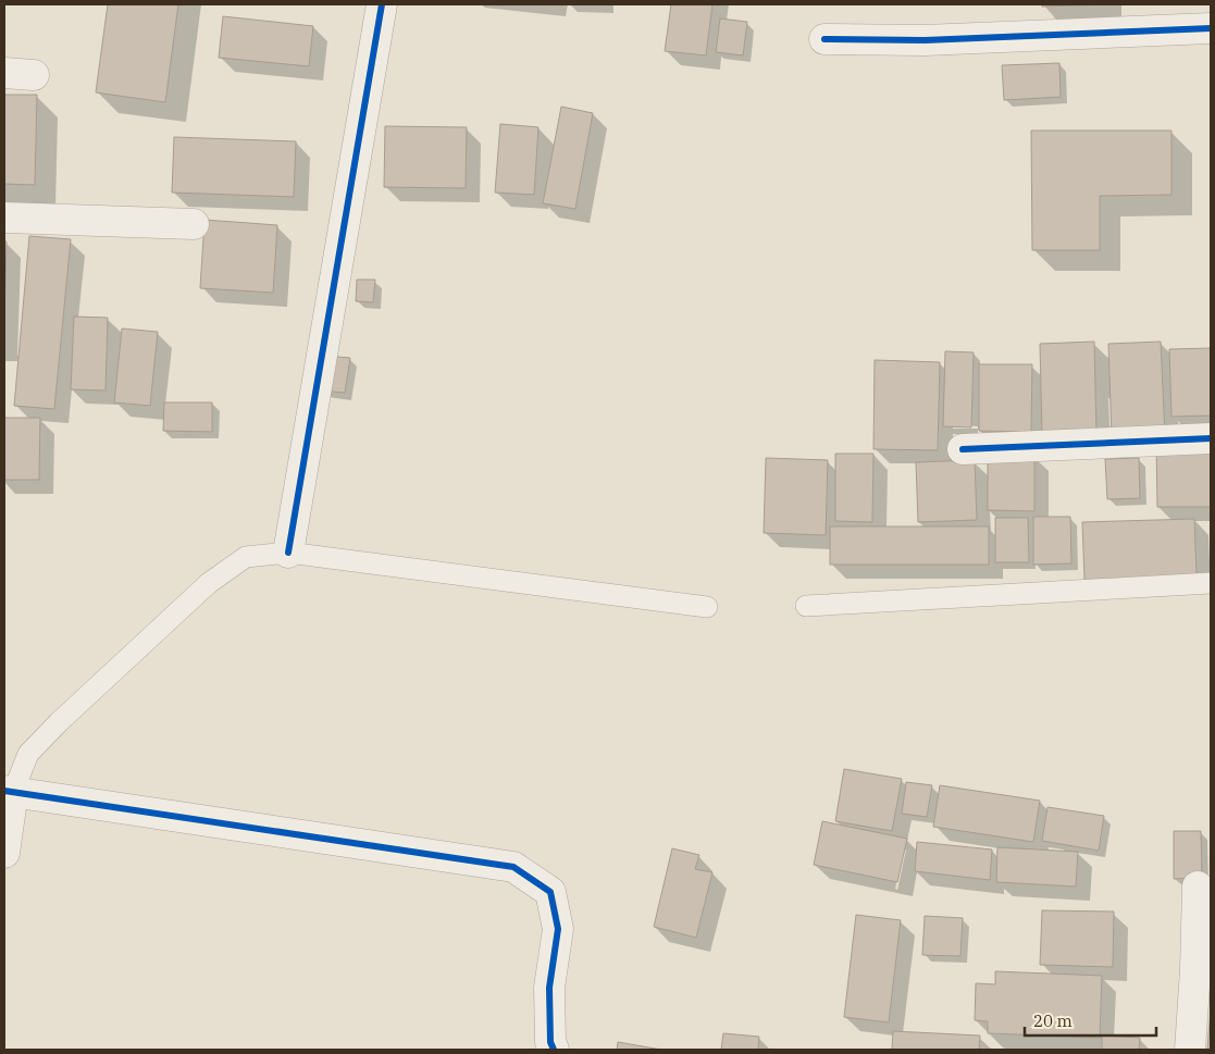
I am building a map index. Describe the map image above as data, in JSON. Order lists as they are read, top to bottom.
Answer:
{
  "scale_bar": "20 m"
}
